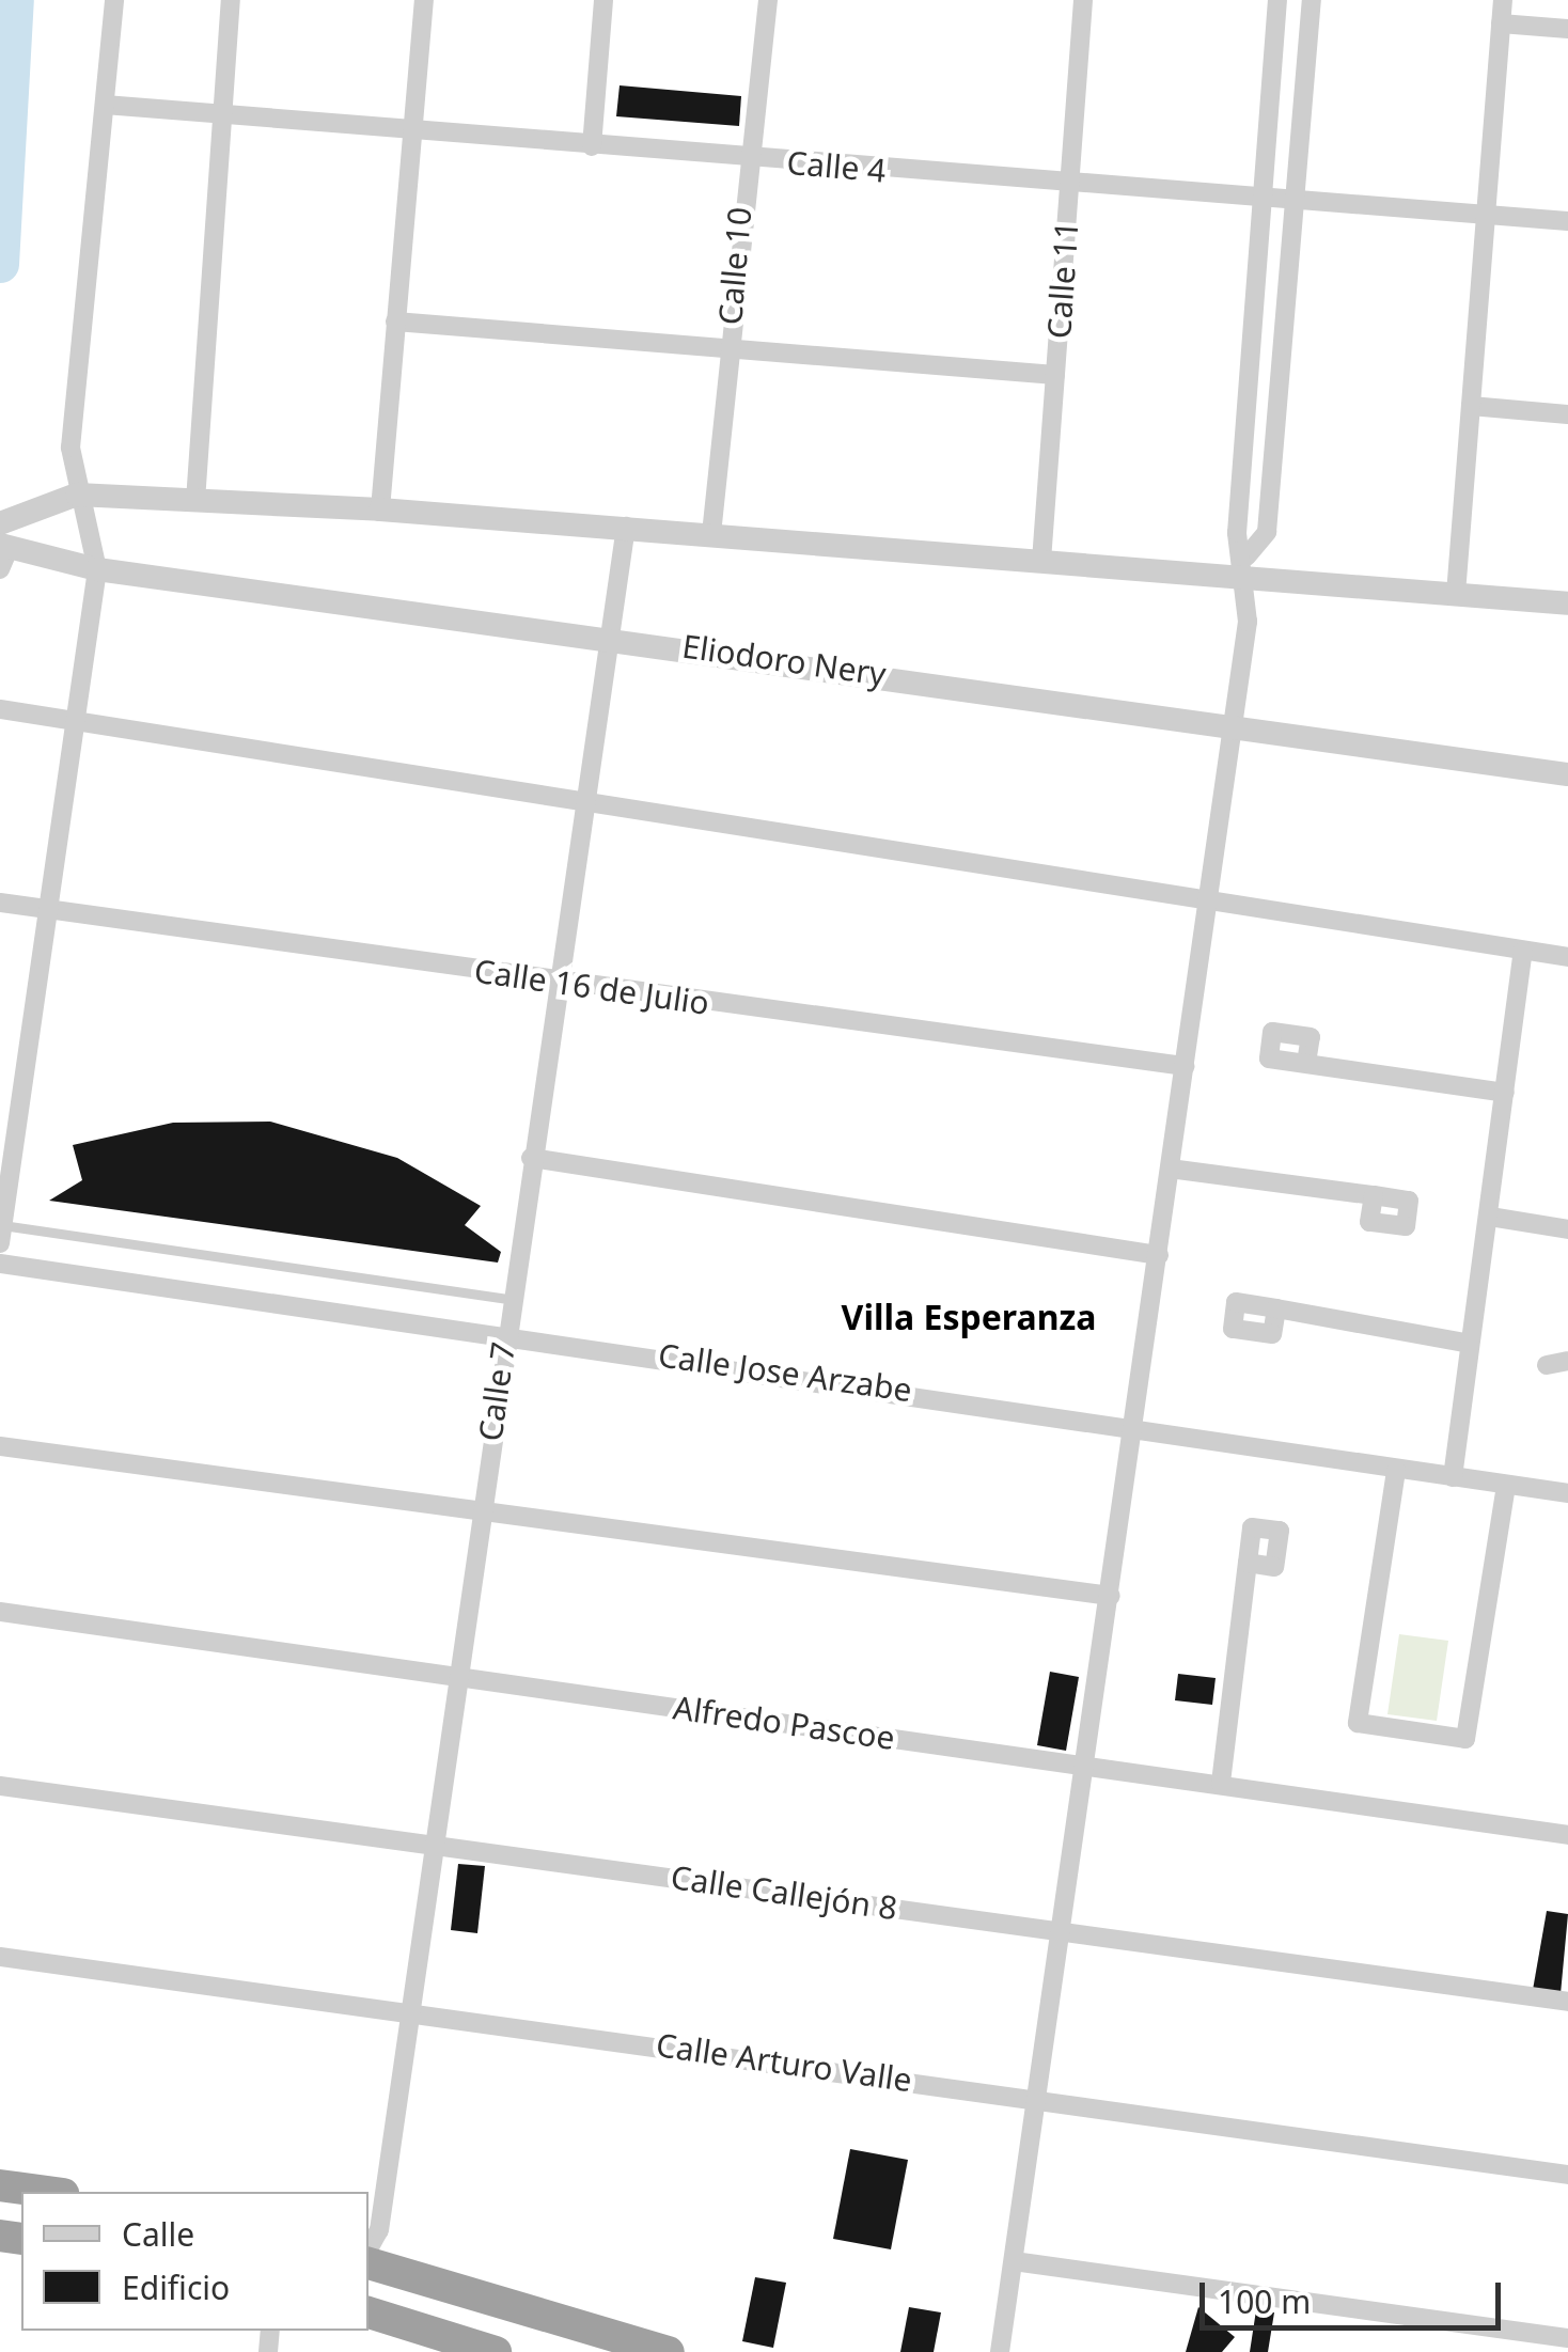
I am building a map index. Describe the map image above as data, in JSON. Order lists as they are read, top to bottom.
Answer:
{
  "streets": {
    "street": [
      "Calle 4",
      "Calle 10",
      "Calle 11",
      "Eliodoro Nery",
      "Calle 16 de Julio",
      "Calle Jose Arzabe",
      "Calle 7",
      "Alfredo Pascoe",
      "Calle Callejón 8",
      "Calle Arturo Valle"
    ]
  },
  "crossings": [
    ["Calle 4", "Calle 10"],
    ["Calle 4", "Calle 11"],
    ["Eliodoro Nery", "Calle 7"],
    ["Calle 16 de Julio", "Calle 7"],
    ["Calle Jose Arzabe", "Calle 7"],
    ["Calle 7", "Alfredo Pascoe"],
    ["Calle 7", "Calle Callejón 8"],
    ["Calle 7", "Calle Arturo Valle"]
  ],
  "districts": ["Villa Esperanza"],
  "legend": ["Calle", "Edificio"],
  "scale_bar": "100 m"
}
